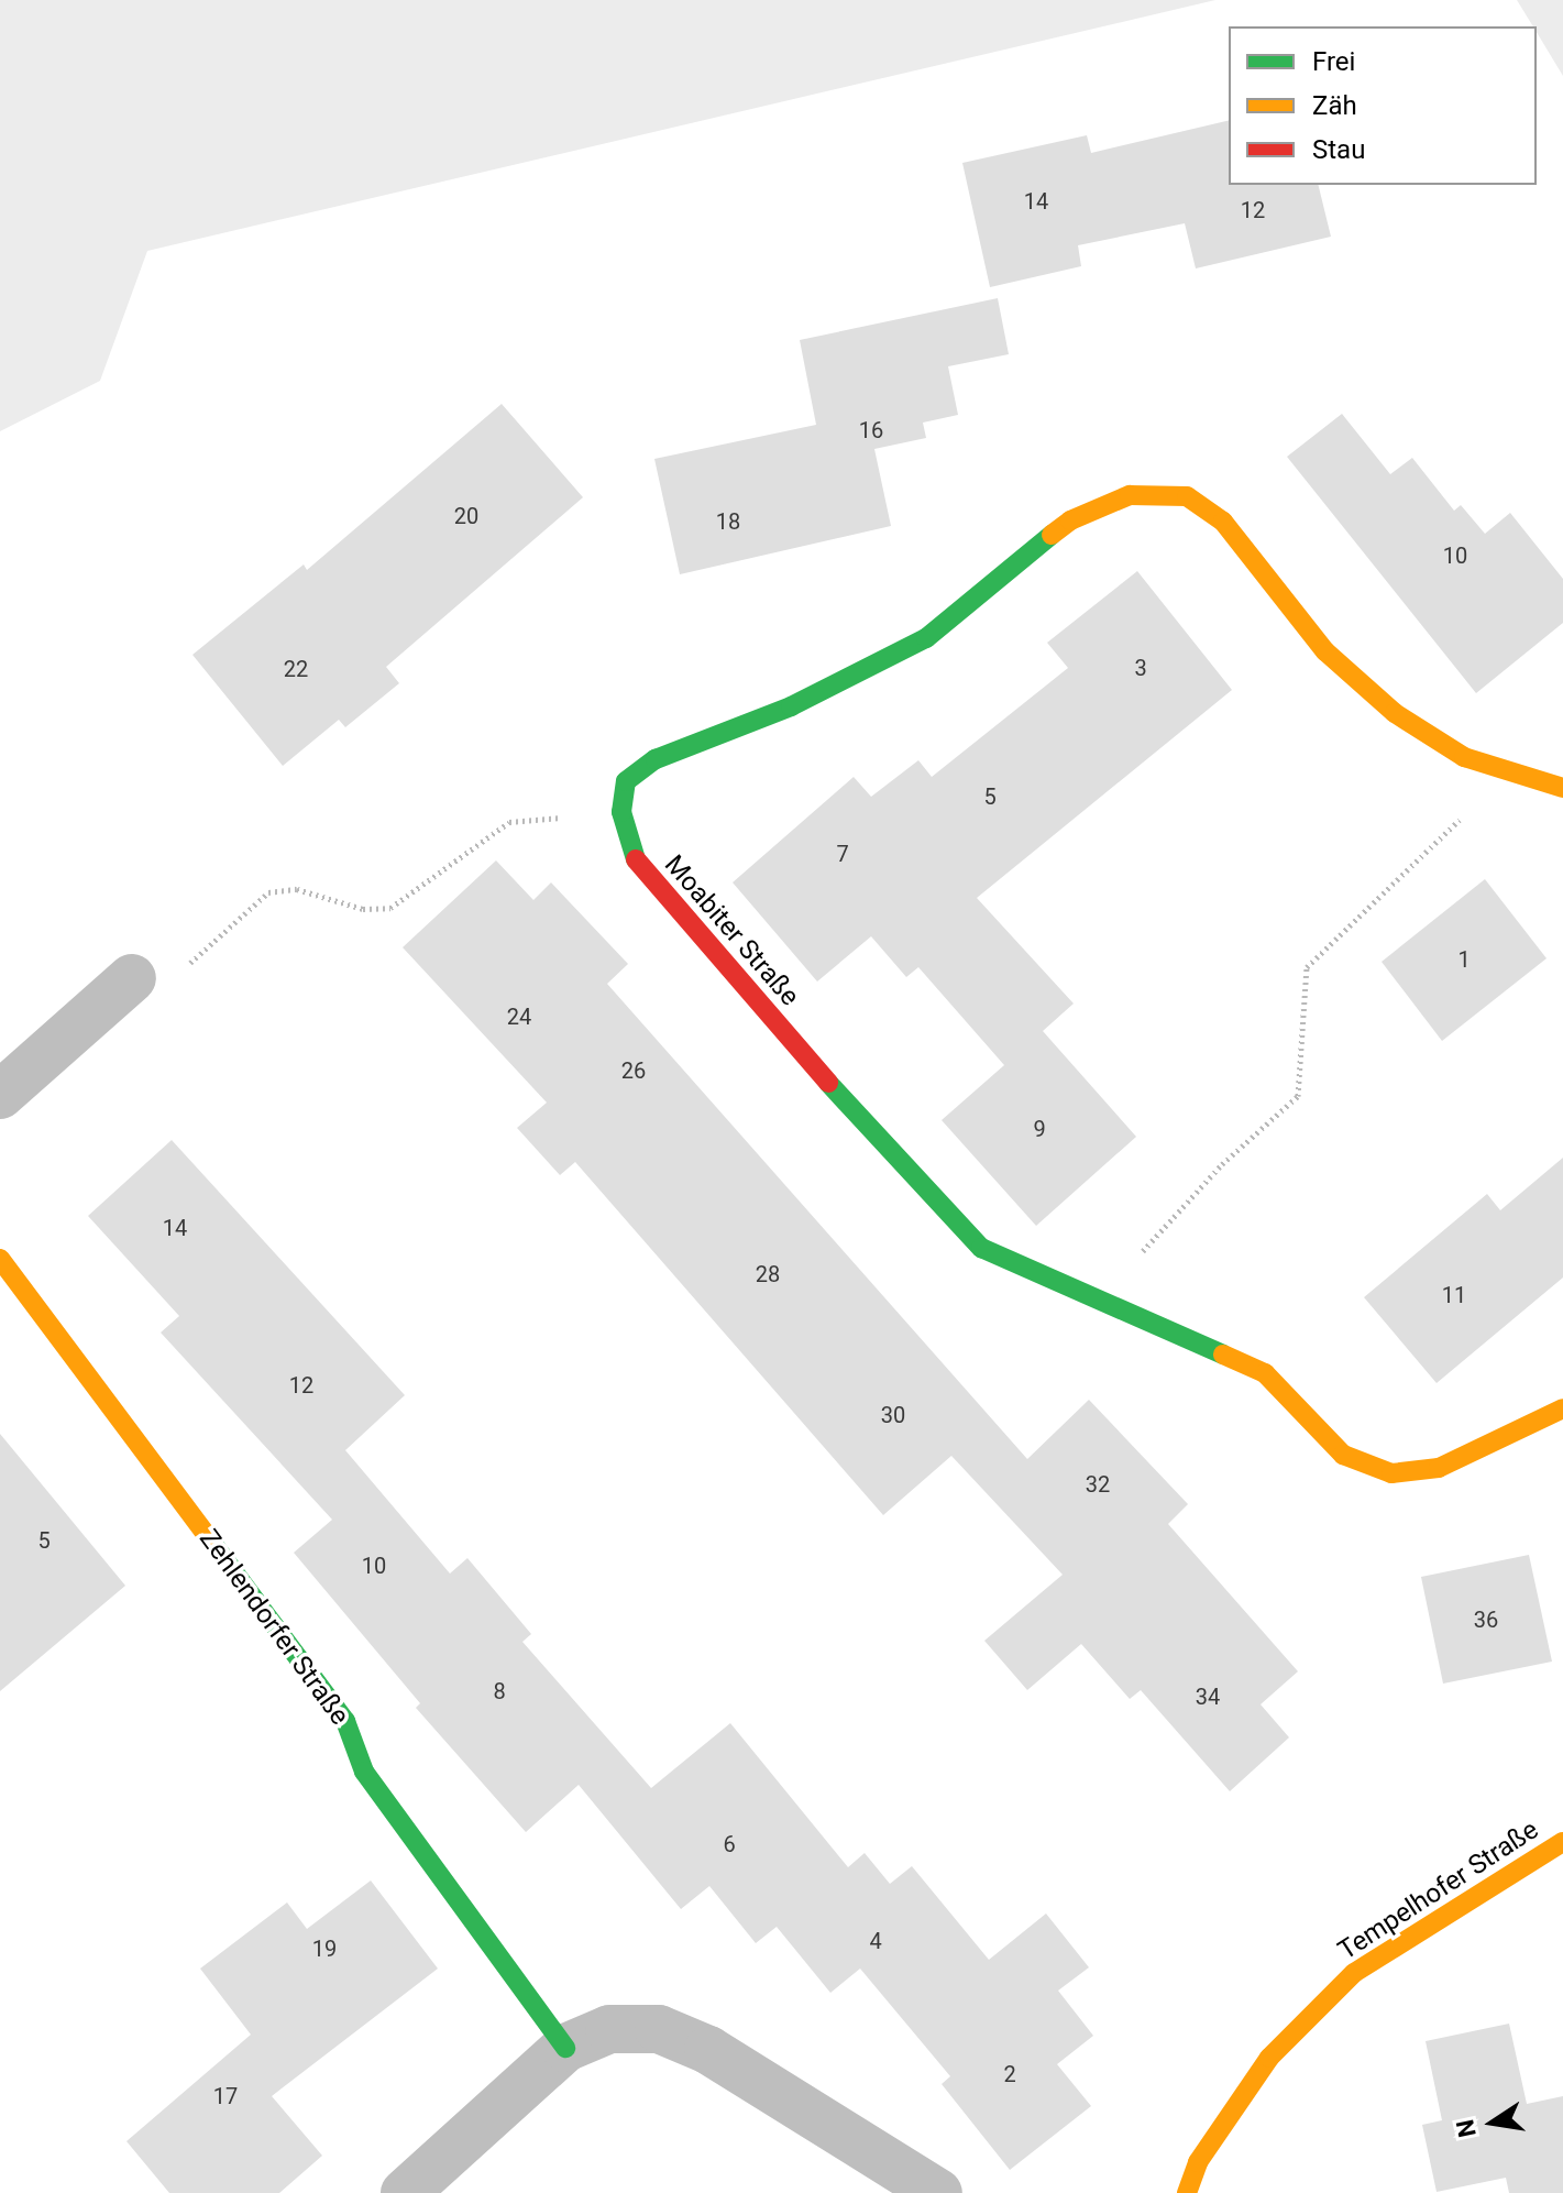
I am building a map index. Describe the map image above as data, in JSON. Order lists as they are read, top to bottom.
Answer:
{
  "streets": {
    "street": ["Moabiter Straße", "Zehlendorfer Straße", "Tempelhofer Straße"]
  },
  "house_numbers": [
    "14",
    "12",
    "16",
    "20",
    "18",
    "10",
    "3",
    "22",
    "5",
    "7",
    "1",
    "24",
    "26",
    "9",
    "14",
    "28",
    "11",
    "12",
    "30",
    "32",
    "5",
    "10",
    "36",
    "8",
    "34",
    "6",
    "4",
    "19",
    "2",
    "17"
  ],
  "legend": ["Frei", "Zäh", "Stau"],
  "north": "left"
}
